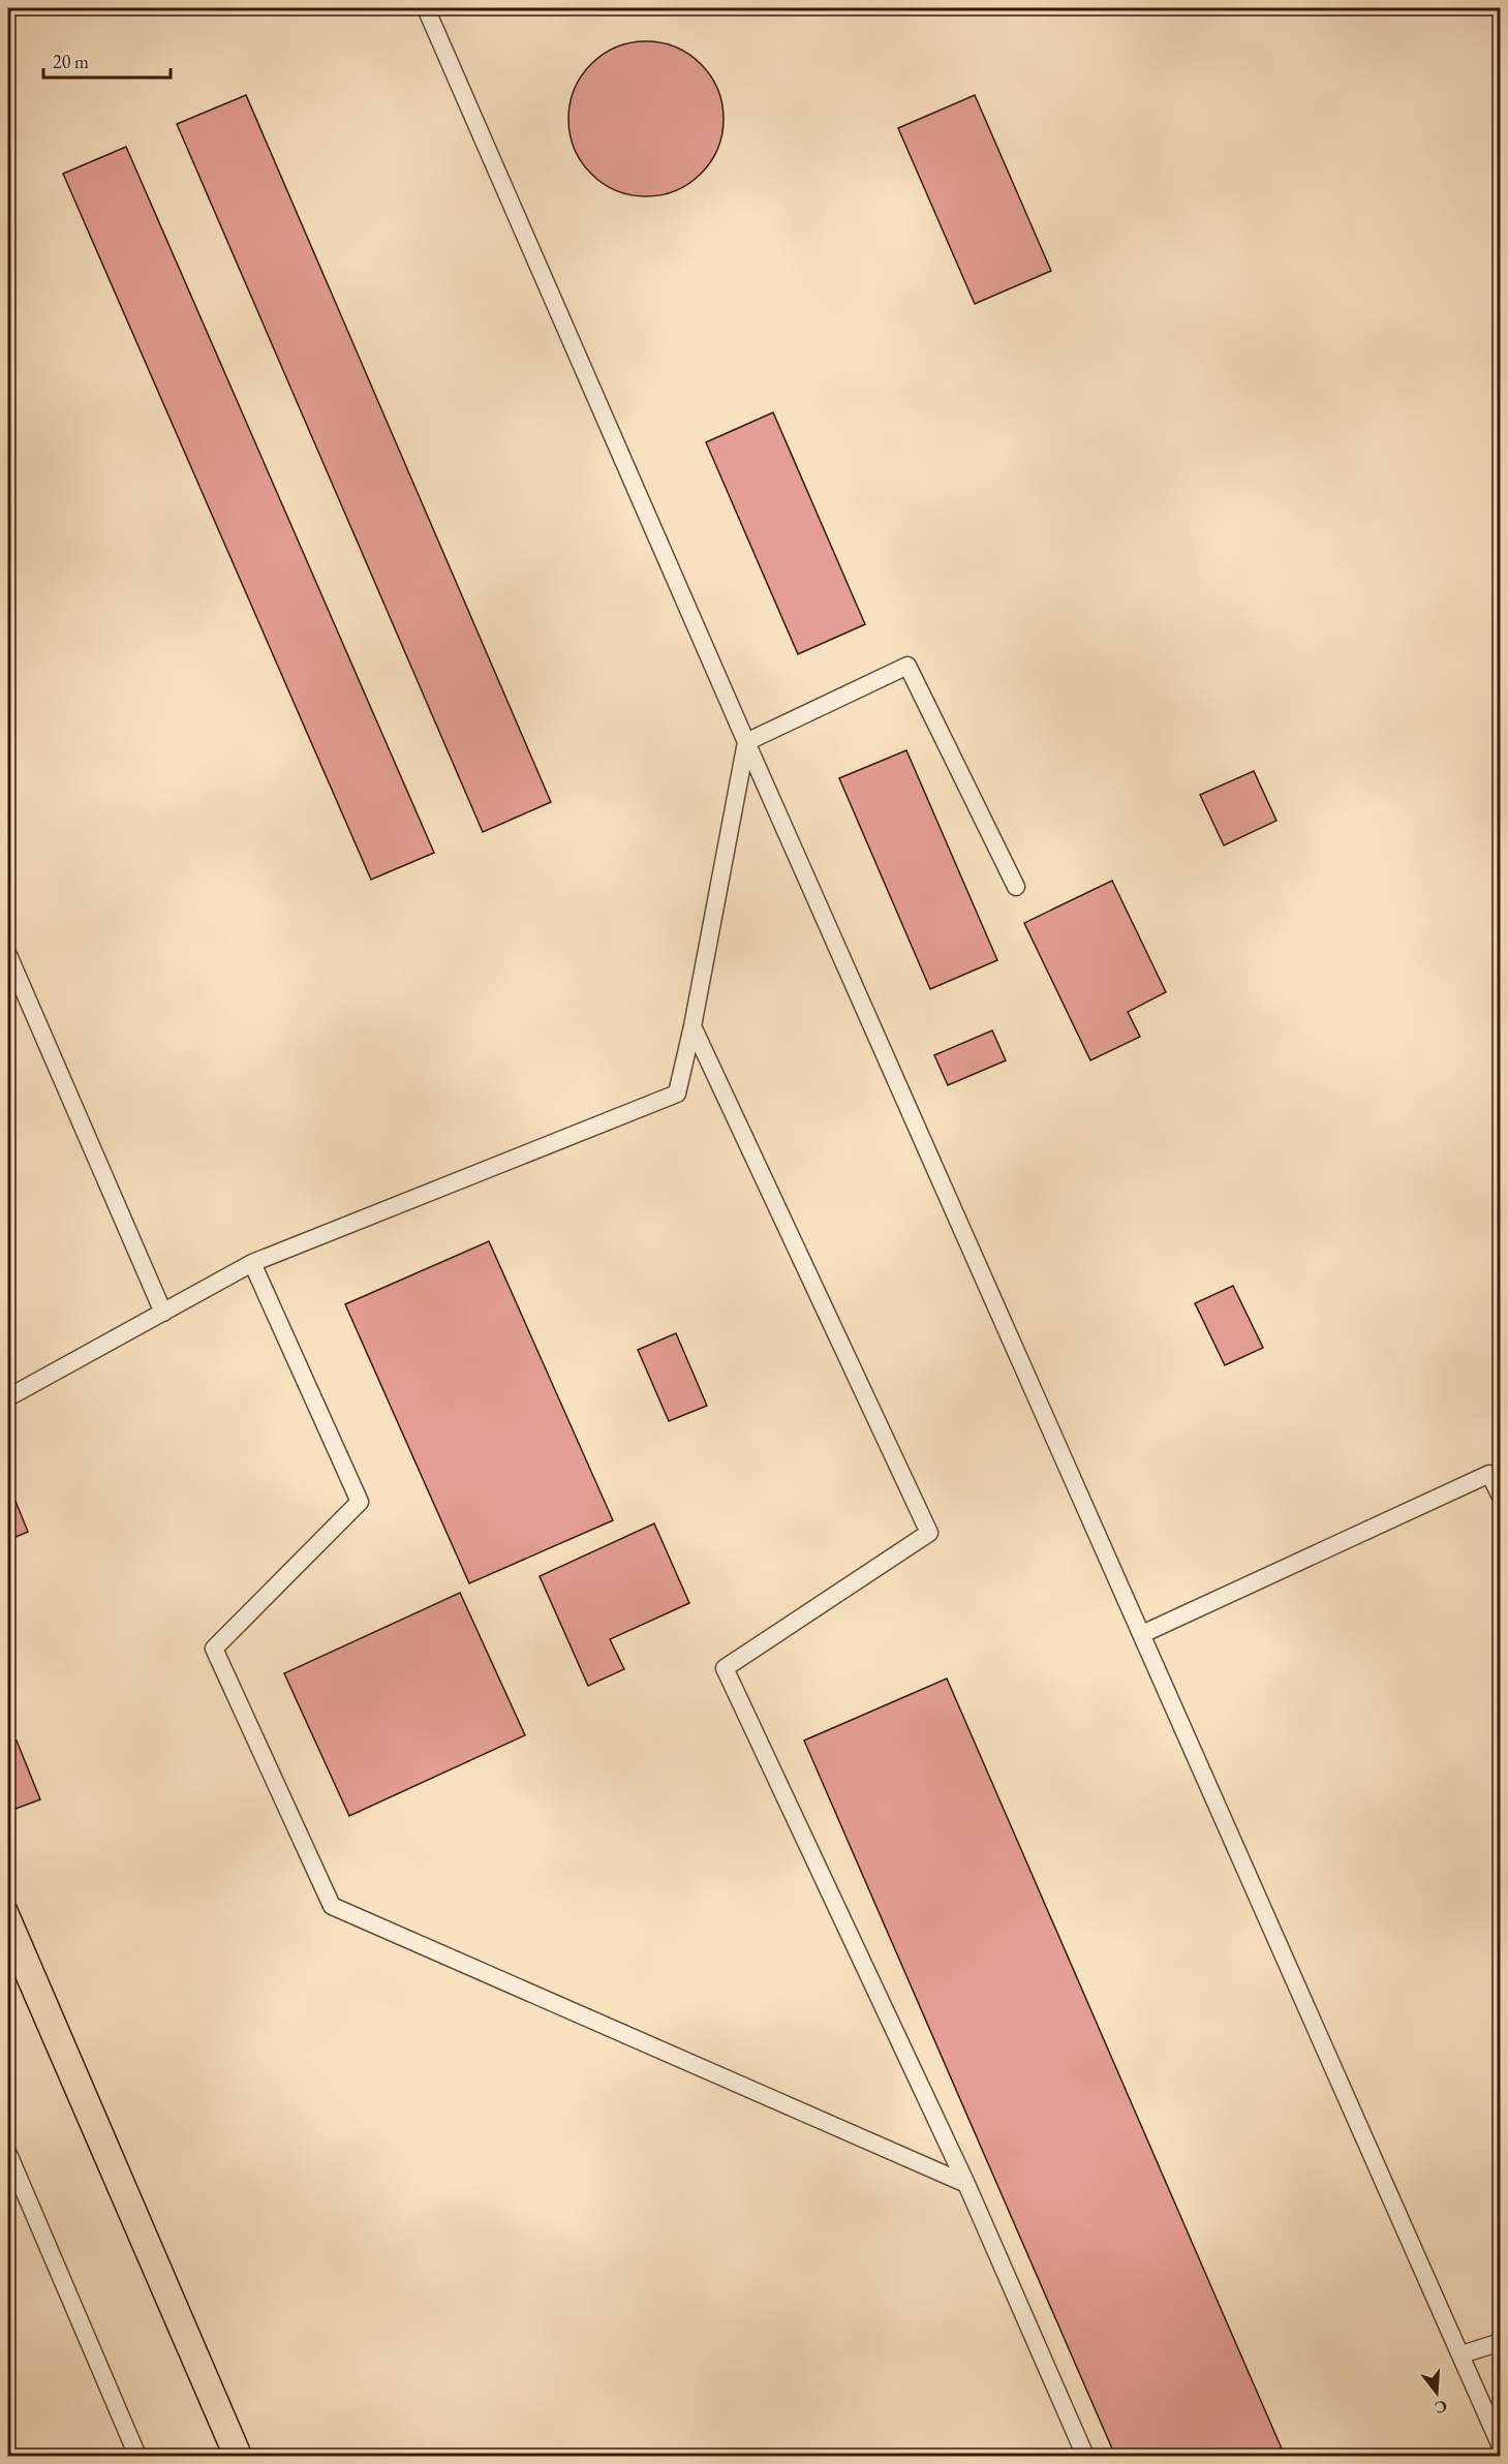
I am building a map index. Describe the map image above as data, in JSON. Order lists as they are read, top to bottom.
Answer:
{
  "scale_bar": "20 m",
  "north": "bottom"
}
